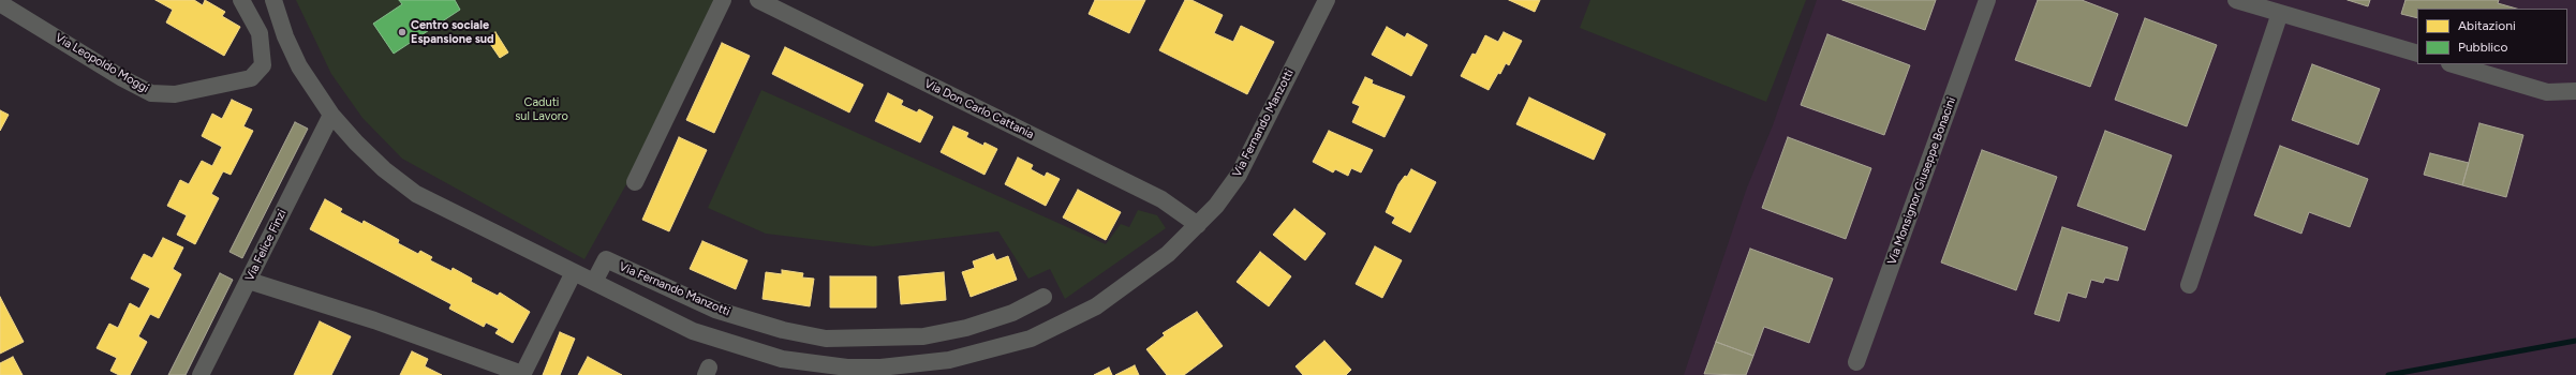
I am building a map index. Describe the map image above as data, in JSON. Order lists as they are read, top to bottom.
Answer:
{
  "streets": {
    "street": [
      "Via Leopoldo Moggi",
      "Via Don Carlo Cattania",
      "Via Fernando Manzotti",
      "Via Monsignor Giuseppe Bonacini",
      "Via Felice Finzi"
    ]
  },
  "crossings": [
    ["Via Don Carlo Cattania", "Via Fernando Manzotti"],
    ["Via Fernando Manzotti", "Via Felice Finzi"]
  ],
  "parks": ["Caduti sul Lavoro"],
  "places": ["Centro sociale Espansione sud"],
  "legend": ["Abitazioni", "Pubblico"]
}
